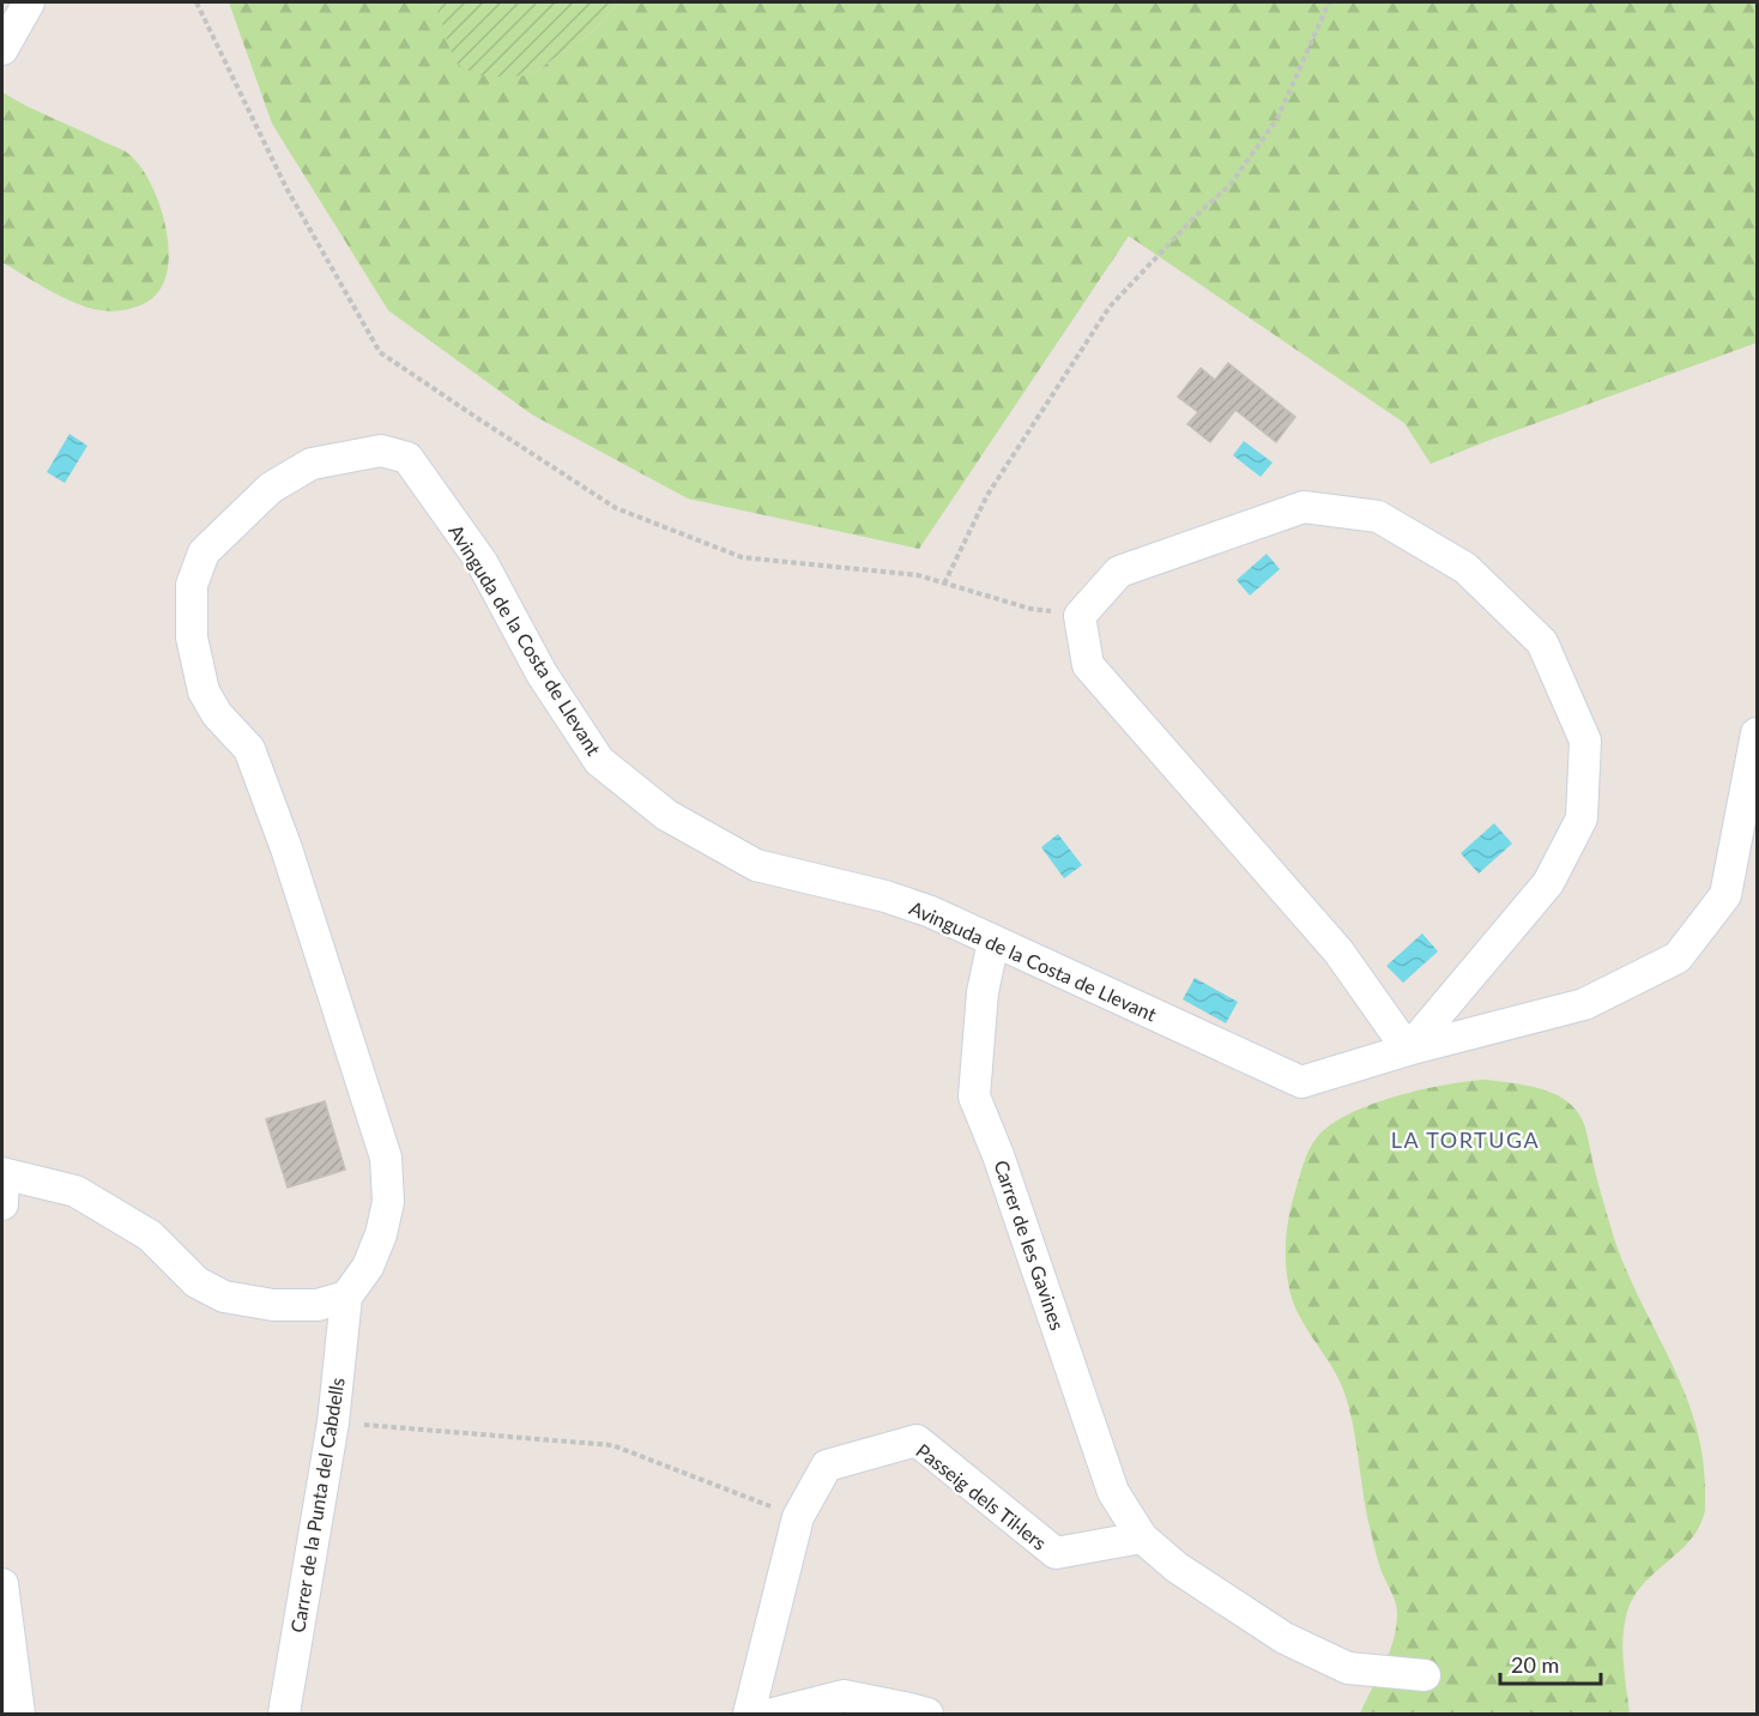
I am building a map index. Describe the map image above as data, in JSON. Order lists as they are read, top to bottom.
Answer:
{
  "streets": {
    "street": [
      "Avinguda de la Costa de Llevant",
      "Carrer de les Gavines",
      "Passeig dels Til·lers",
      "Carrer de la Punta del Cabdells"
    ]
  },
  "crossings": [
    ["Avinguda de la Costa de Llevant", "Carrer de les Gavines"],
    ["Avinguda de la Costa de Llevant", "Carrer de la Punta del Cabdells"],
    ["Carrer de les Gavines", "Passeig dels Til·lers"]
  ],
  "districts": ["LA TORTUGA"],
  "scale_bar": "20 m"
}
